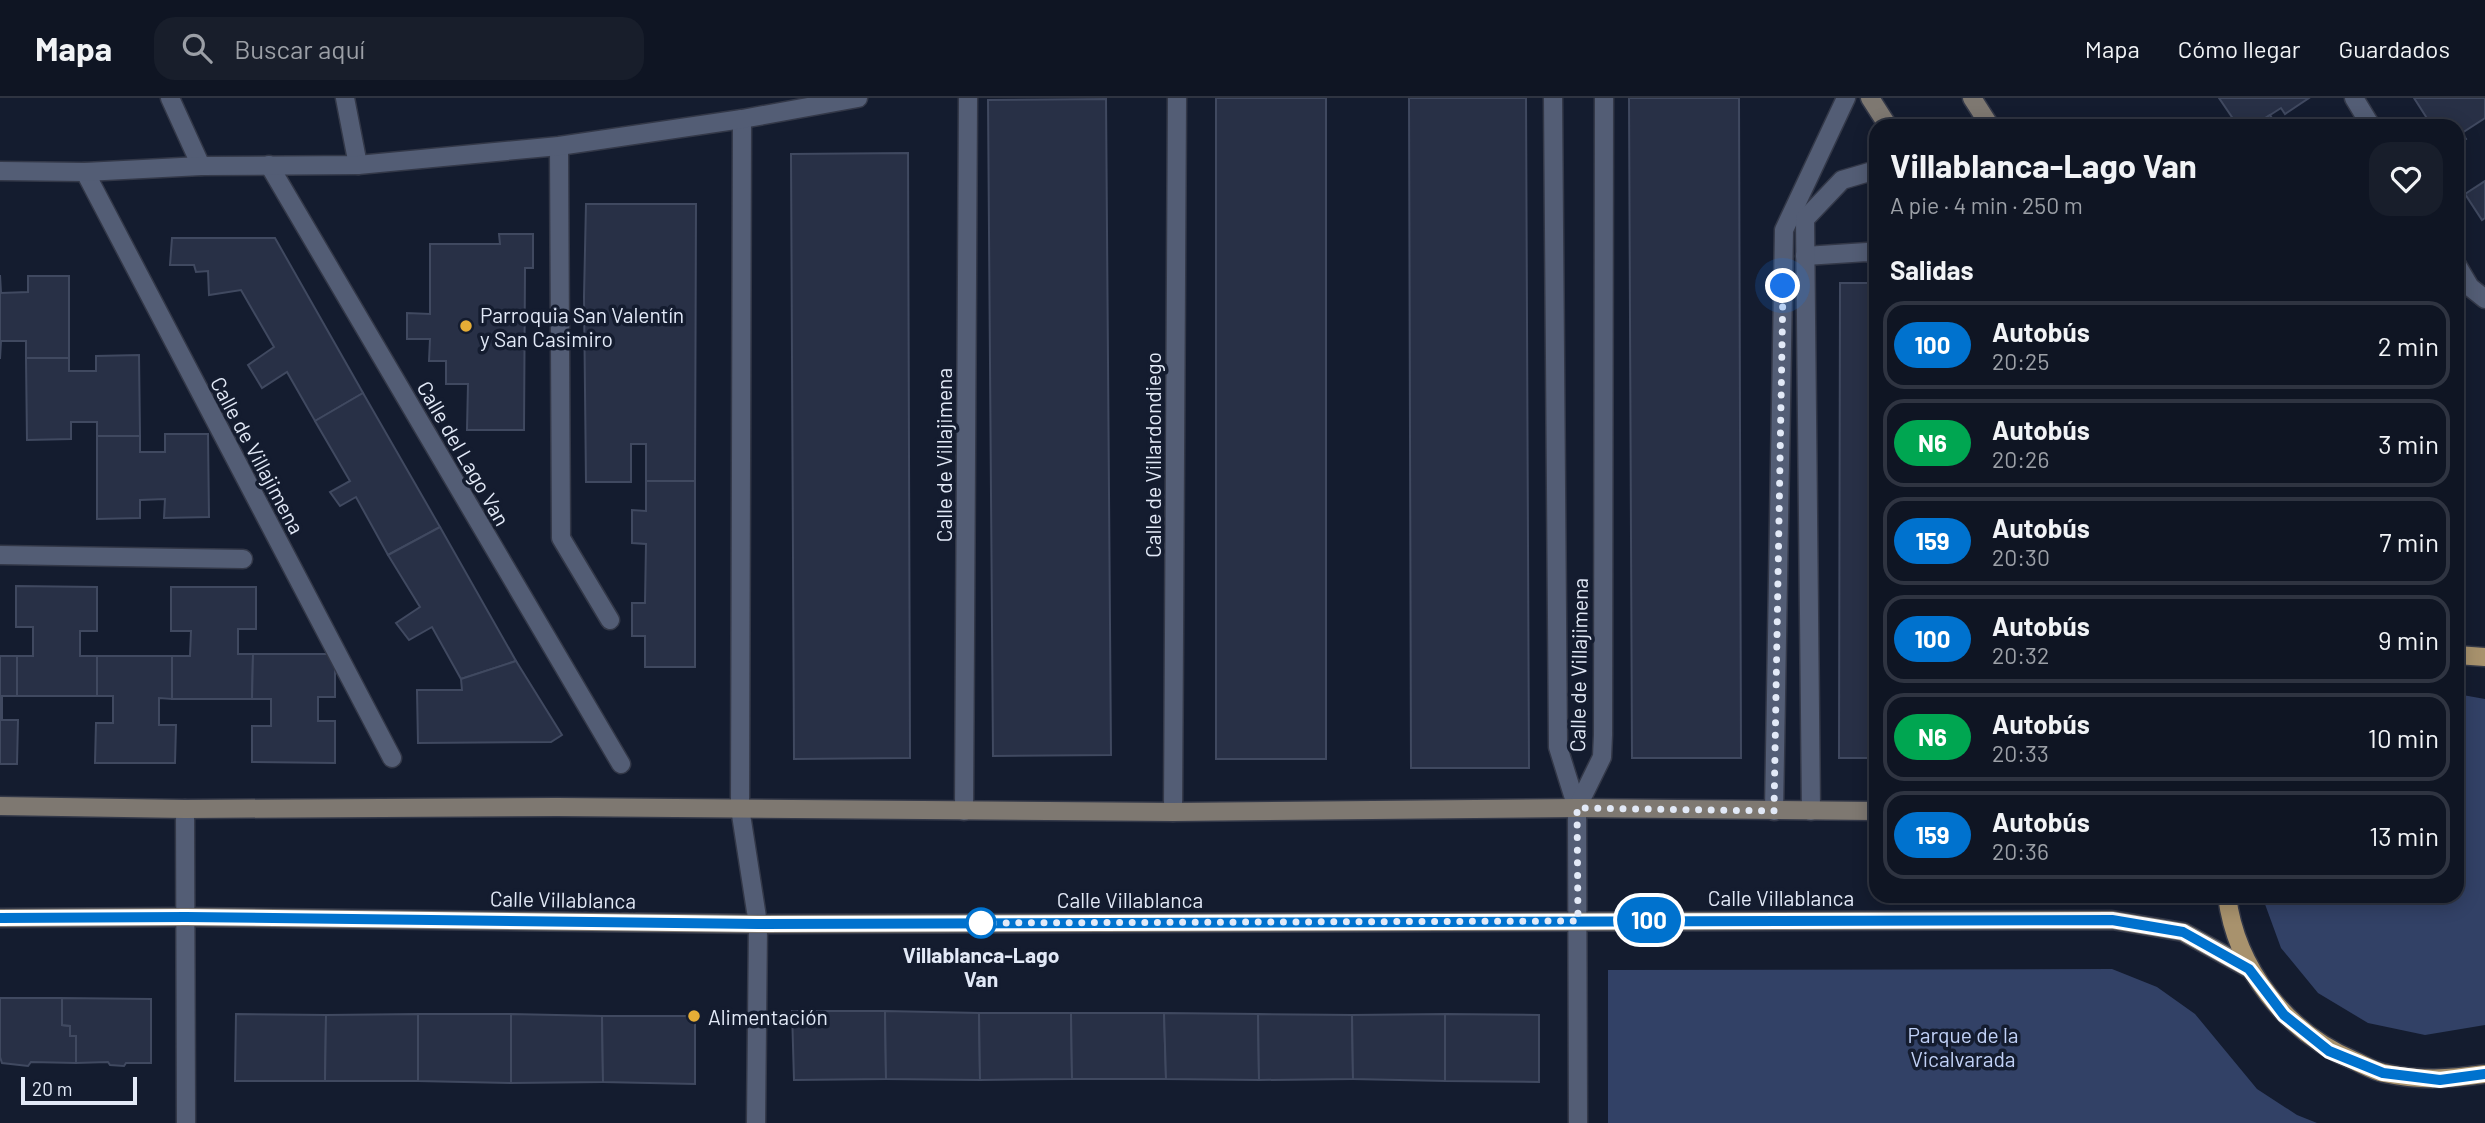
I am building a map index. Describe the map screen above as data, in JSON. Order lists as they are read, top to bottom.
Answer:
{
  "streets": {
    "main road": ["Calle Villablanca"],
    "street": ["Calle del Lago Van", "Calle de Villajimena", "Calle de Villardondiego"]
  },
  "parks": ["Parque de la Vicalvarada"],
  "places": ["Parroquia San Valentín y San Casimiro", "Villablanca-Lago Van", "Alimentación"],
  "lines": ["bus line 100"],
  "scale_bar": "20 m",
  "page": {
    "header": "Mapa",
    "search": "Buscar aquí",
    "nav": ["Mapa", "Cómo llegar", "Guardados"],
    "on_map": "100",
    "heading": [
      ["Villablanca-Lago Van", "A pie · 4 min · 250 m"],
      "Salidas"
    ],
    "list": [
      {
        "mark": "100",
        "name": "Autobús",
        "note": "20:25",
        "value": "2 min"
      },
      {
        "mark": "N6",
        "name": "Autobús",
        "note": "20:26",
        "value": "3 min"
      },
      {
        "mark": "159",
        "name": "Autobús",
        "note": "20:30",
        "value": "7 min"
      },
      {
        "mark": "100",
        "name": "Autobús",
        "note": "20:32",
        "value": "9 min"
      },
      {
        "mark": "N6",
        "name": "Autobús",
        "note": "20:33",
        "value": "10 min"
      },
      {
        "mark": "159",
        "name": "Autobús",
        "note": "20:36",
        "value": "13 min"
      }
    ],
    "scale": "20 m"
  }
}
